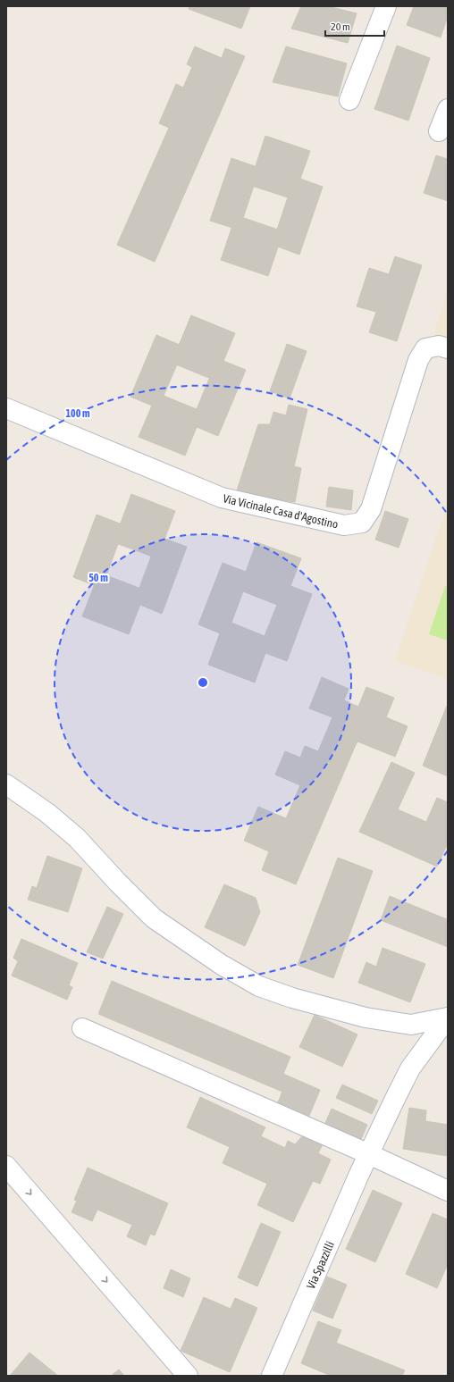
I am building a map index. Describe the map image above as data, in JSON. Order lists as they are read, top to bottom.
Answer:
{
  "streets": {
    "street": ["Via Vicinale Casa d'Agostino", "Via Spazzilli"]
  },
  "scale_bar": "20 m",
  "rings": ["100 m", "50 m"]
}
